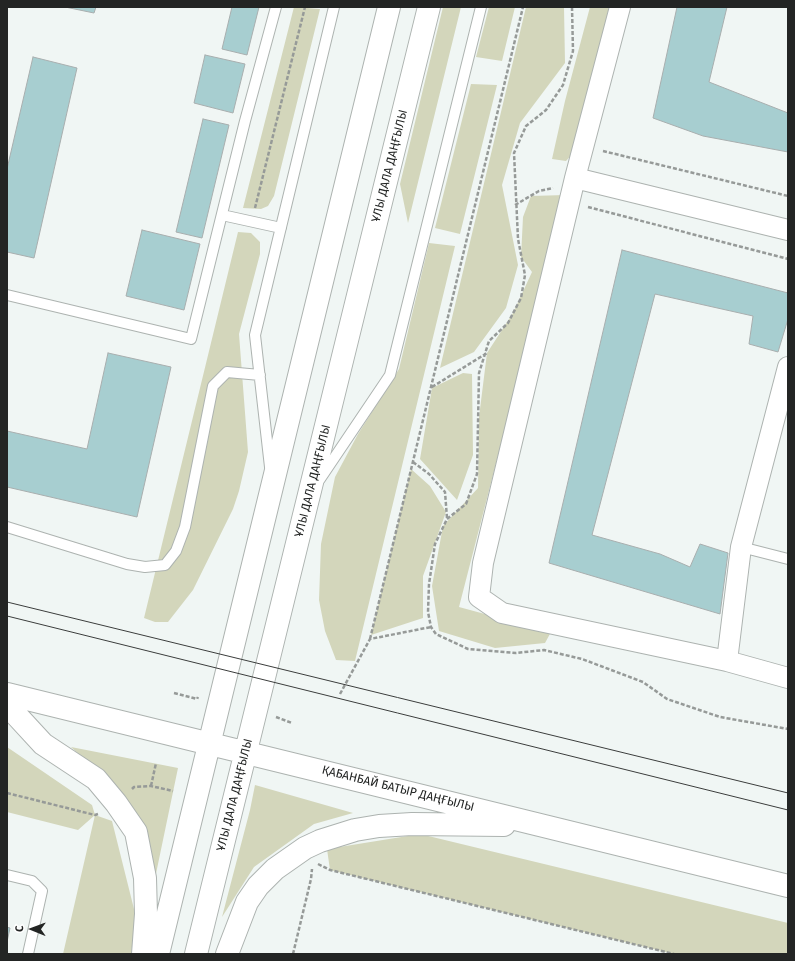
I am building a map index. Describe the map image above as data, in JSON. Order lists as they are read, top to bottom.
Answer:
{
  "streets": {
    "main road": ["ҰЛЫ ДАЛА ДАҢҒЫЛЫ", "ҚАБАНБАЙ БАТЫР ДАҢҒЫЛЫ"]
  },
  "crossings": [
    ["ҰЛЫ ДАЛА ДАҢҒЫЛЫ", "ҚАБАНБАЙ БАТЫР ДАҢҒЫЛЫ"]
  ],
  "north": "left"
}
